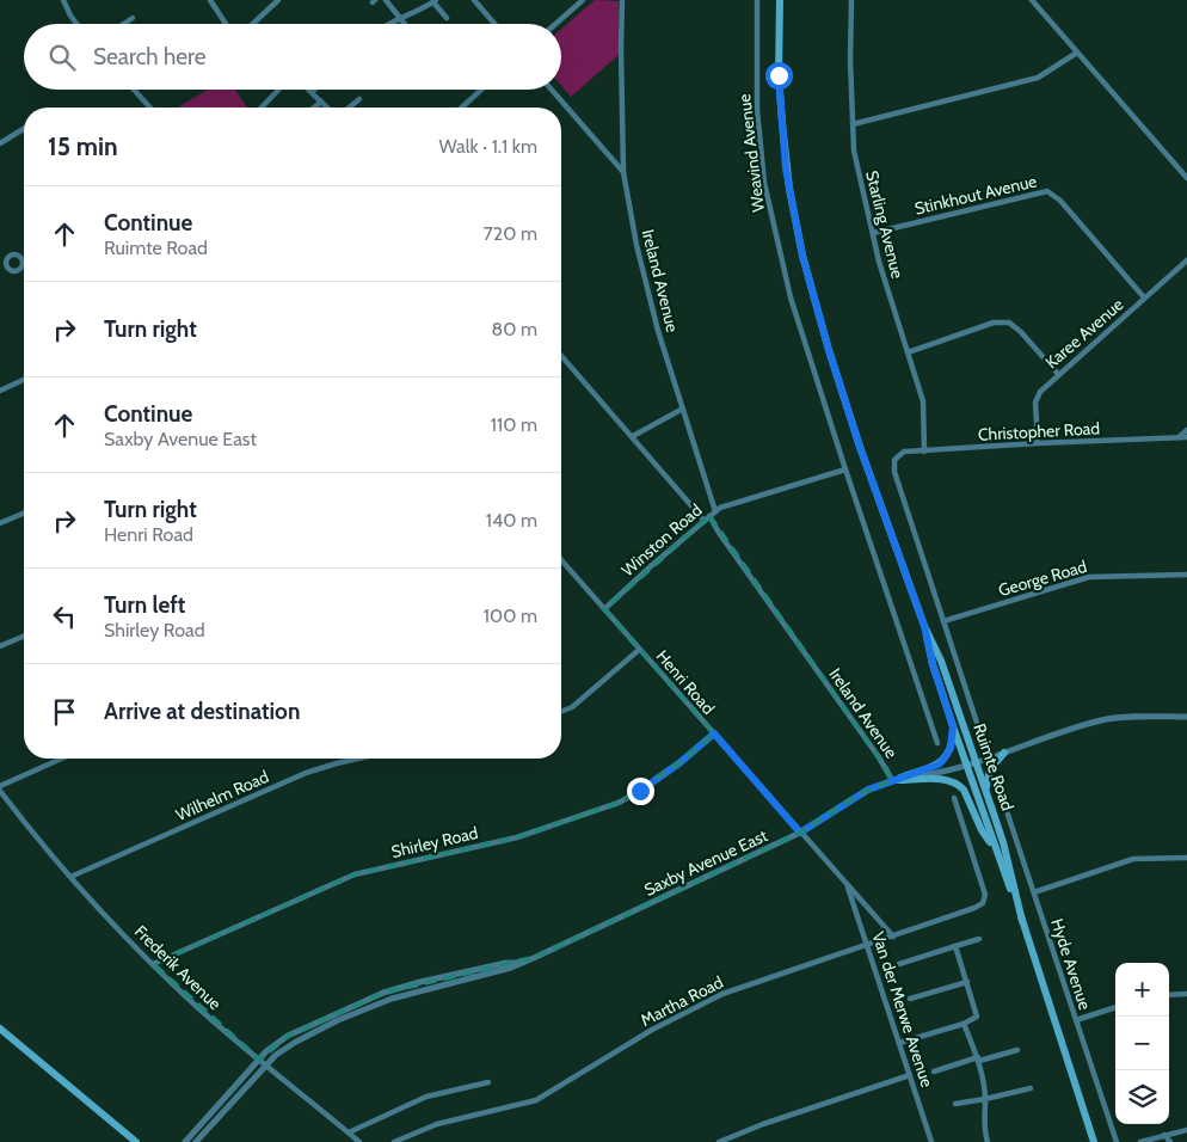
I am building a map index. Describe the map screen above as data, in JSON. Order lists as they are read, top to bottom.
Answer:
{
  "streets": {
    "main road": ["Ruimte Road"],
    "street": [
      "Weavind Avenue",
      "Stinkhout Avenue",
      "Starling Avenue",
      "Ireland Avenue",
      "Karee Avenue",
      "Christopher Road",
      "Winston Road",
      "George Road",
      "Henri Road",
      "Wilhelm Road",
      "Shirley Road",
      "Saxby Avenue East",
      "Hyde Avenue",
      "Frederik Avenue",
      "Martha Road",
      "Van der Merwe Avenue"
    ]
  },
  "crossings": [
    ["Weavind Avenue", "Winston Road"],
    ["Stinkhout Avenue", "Starling Avenue"],
    ["Stinkhout Avenue", "Karee Avenue"],
    ["Starling Avenue", "Christopher Road"],
    ["Ireland Avenue", "Winston Road"],
    ["Ireland Avenue", "Saxby Avenue East"],
    ["Karee Avenue", "Christopher Road"],
    ["Christopher Road", "George Road"],
    ["Winston Road", "Henri Road"],
    ["Henri Road", "Shirley Road"],
    ["Henri Road", "Saxby Avenue East"],
    ["Henri Road", "Martha Road"],
    ["Henri Road", "Van der Merwe Avenue"],
    ["Ruimte Road", "Saxby Avenue East"],
    ["Wilhelm Road", "Frederik Avenue"],
    ["Shirley Road", "Frederik Avenue"],
    ["Saxby Avenue East", "Frederik Avenue"],
    ["Martha Road", "Van der Merwe Avenue"]
  ],
  "page": {
    "search": "Search here",
    "heading": ["15 min", "Walk · 1.1 km"],
    "list": [
      ["Continue", "Ruimte Road", "720 m"],
      ["Turn right", "80 m"],
      ["Continue", "Saxby Avenue East", "110 m"],
      ["Turn right", "Henri Road", "140 m"],
      ["Turn left", "Shirley Road", "100 m"],
      "Arrive at destination"
    ],
    "map_buttons": ["+", "−"]
  }
}
